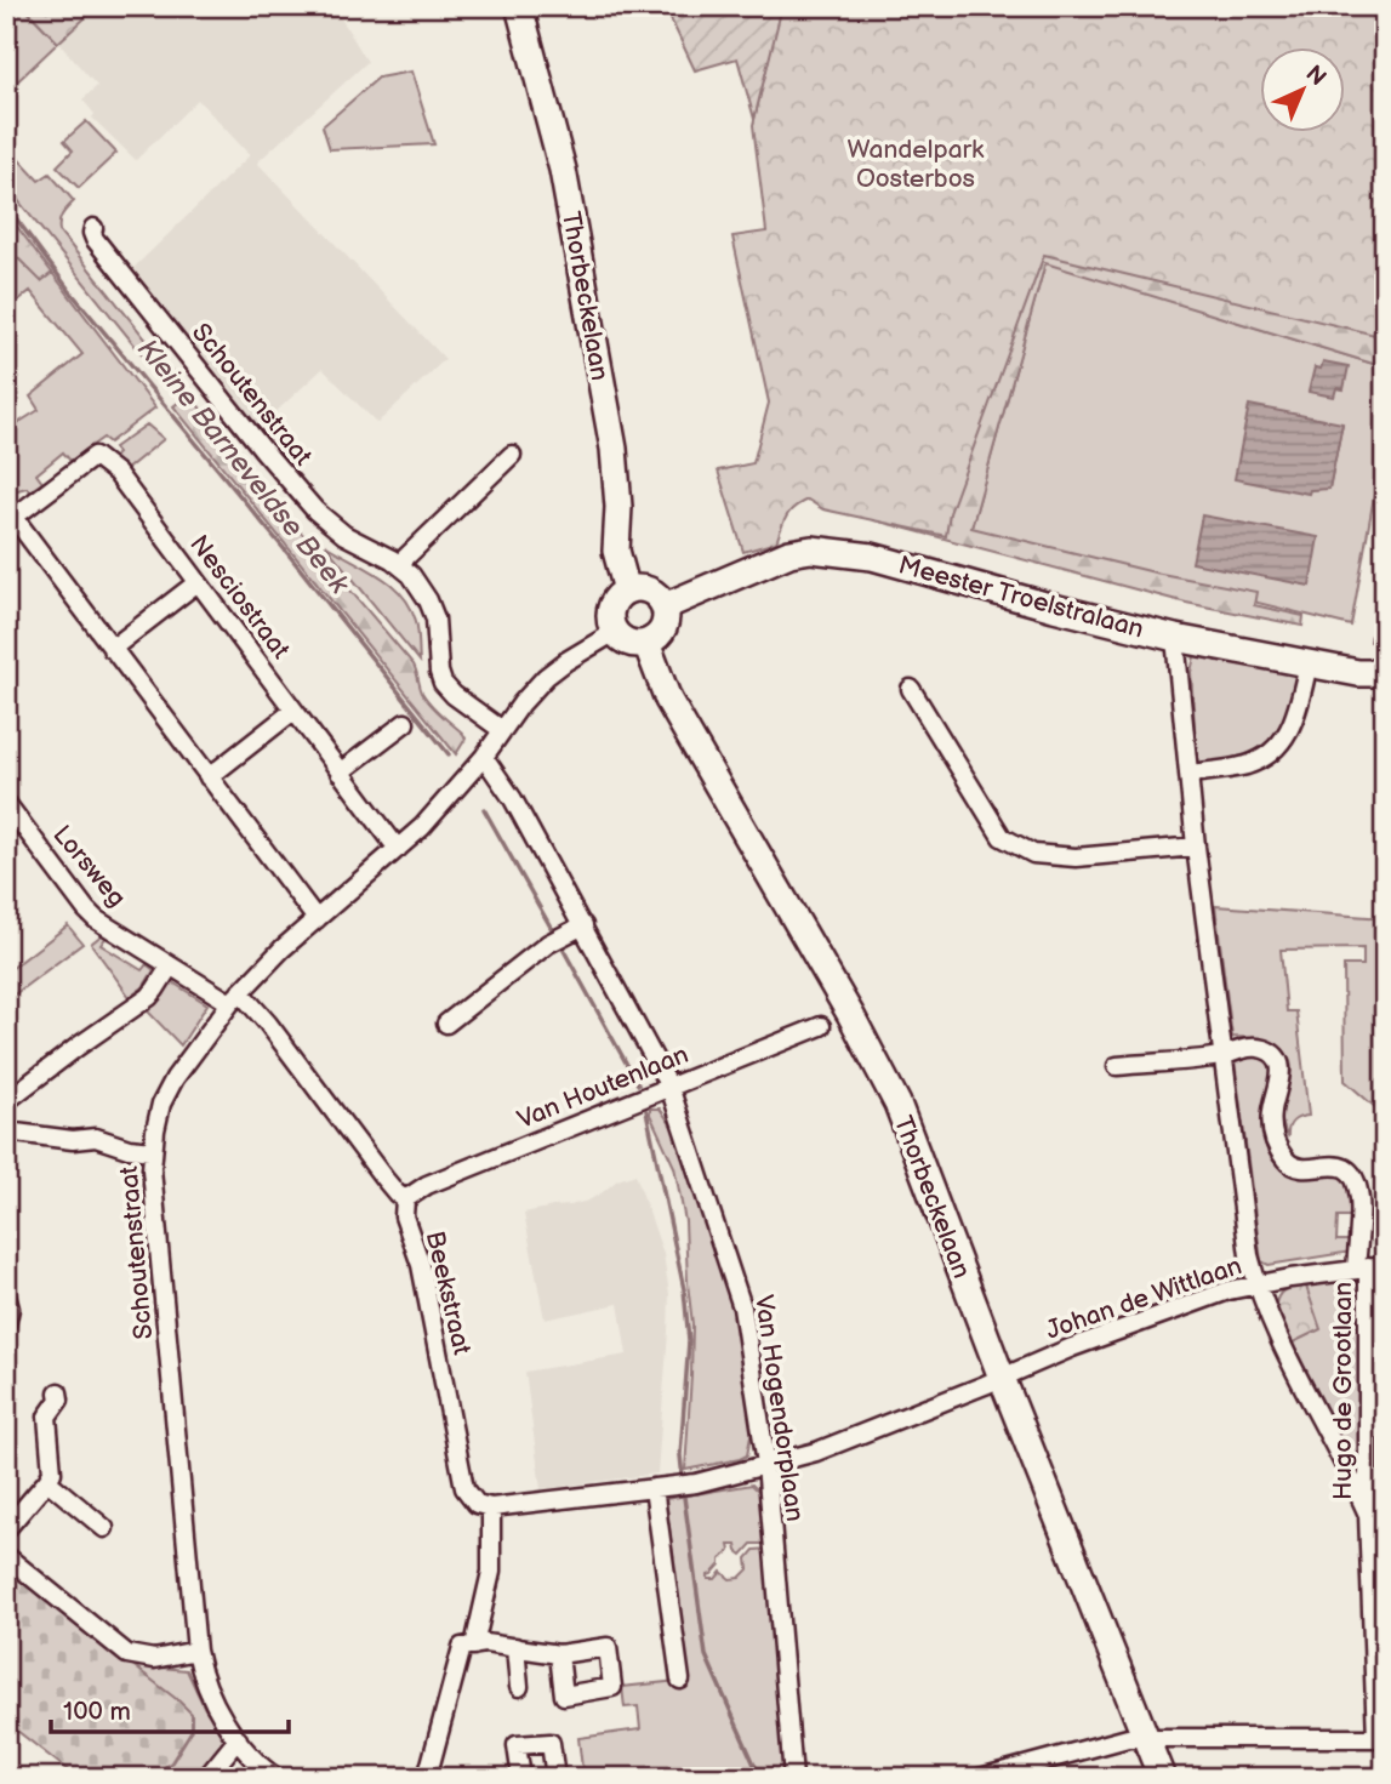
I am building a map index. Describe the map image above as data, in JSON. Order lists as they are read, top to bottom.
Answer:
{
  "streets": {
    "main road": ["Thorbeckelaan", "Meester Troelstralaan"],
    "street": [
      "Schoutenstraat",
      "Nesciostraat",
      "Lorsweg",
      "Van Houtenlaan",
      "Beekstraat",
      "Johan de Wittlaan",
      "Hugo de Grootlaan",
      "Van Hogendorplaan"
    ]
  },
  "crossings": [
    ["Thorbeckelaan", "Schoutenstraat"],
    ["Thorbeckelaan", "Meester Troelstralaan"],
    ["Thorbeckelaan", "Johan de Wittlaan"],
    ["Schoutenstraat", "Nesciostraat"],
    ["Schoutenstraat", "Meester Troelstralaan"],
    ["Schoutenstraat", "Lorsweg"],
    ["Schoutenstraat", "Van Hogendorplaan"],
    ["Meester Troelstralaan", "Hugo de Grootlaan"],
    ["Van Houtenlaan", "Beekstraat"],
    ["Van Houtenlaan", "Van Hogendorplaan"],
    ["Beekstraat", "Johan de Wittlaan"],
    ["Johan de Wittlaan", "Hugo de Grootlaan"],
    ["Johan de Wittlaan", "Van Hogendorplaan"]
  ],
  "water": ["Kleine Barneveldse Beek"],
  "parks": ["Wandelpark Oosterbos"],
  "scale_bar": "100 m",
  "north": "top right"
}
